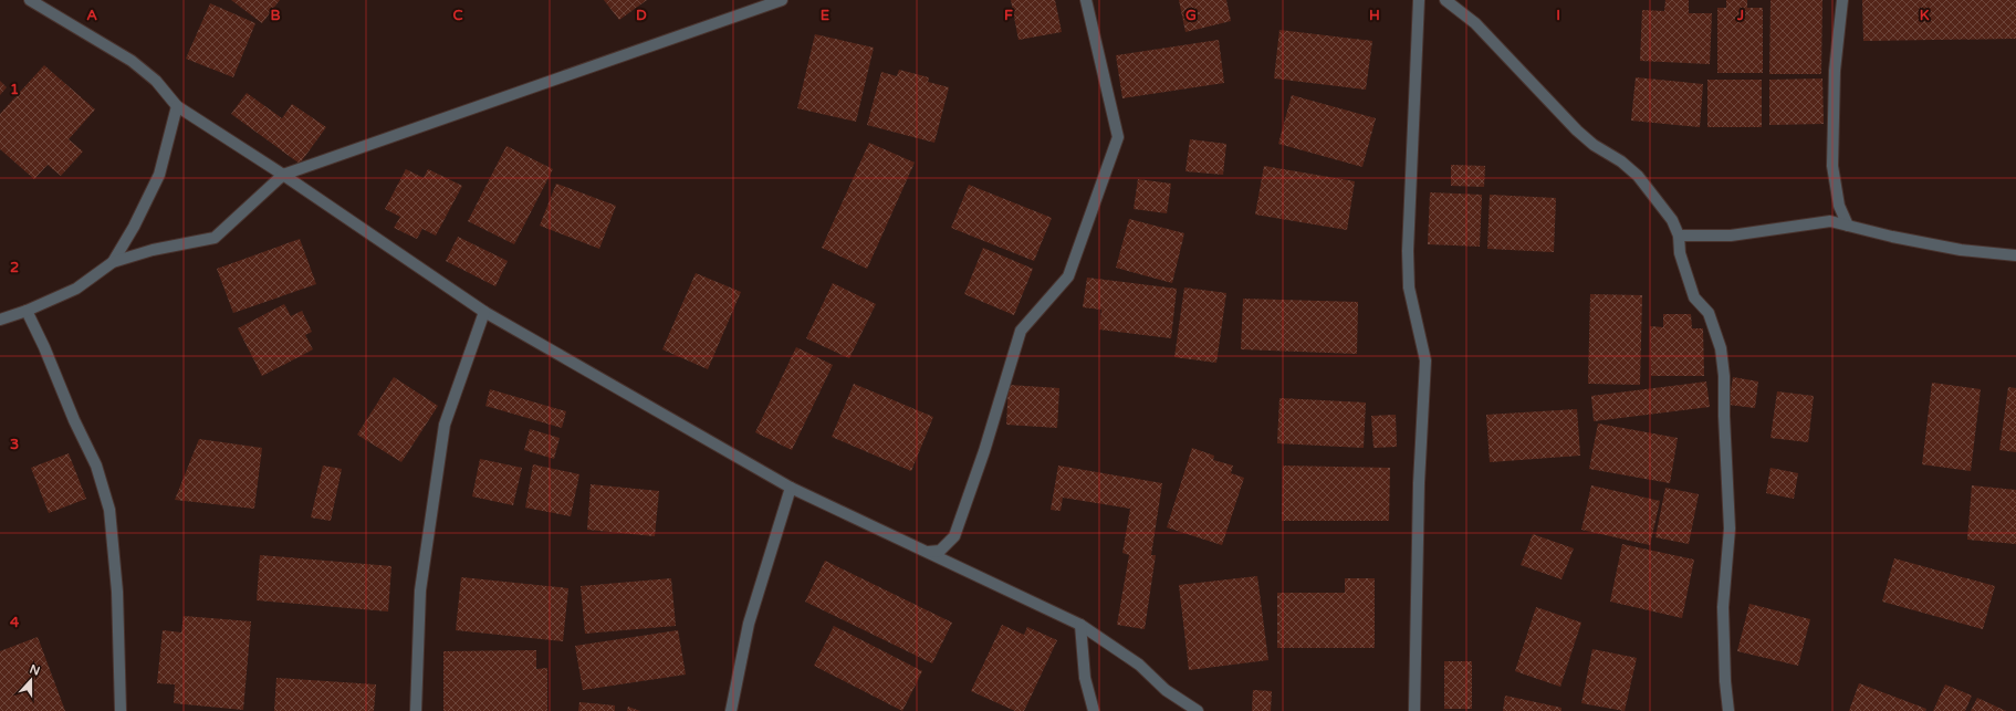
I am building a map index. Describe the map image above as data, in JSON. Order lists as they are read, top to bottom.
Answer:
{
  "north": "top",
  "grid": {
    "columns": [
      "A",
      "B",
      "C",
      "D",
      "E",
      "F",
      "G",
      "H",
      "I",
      "J",
      "K"
    ],
    "rows": [
      "1",
      "2",
      "3",
      "4"
    ]
  }
}
